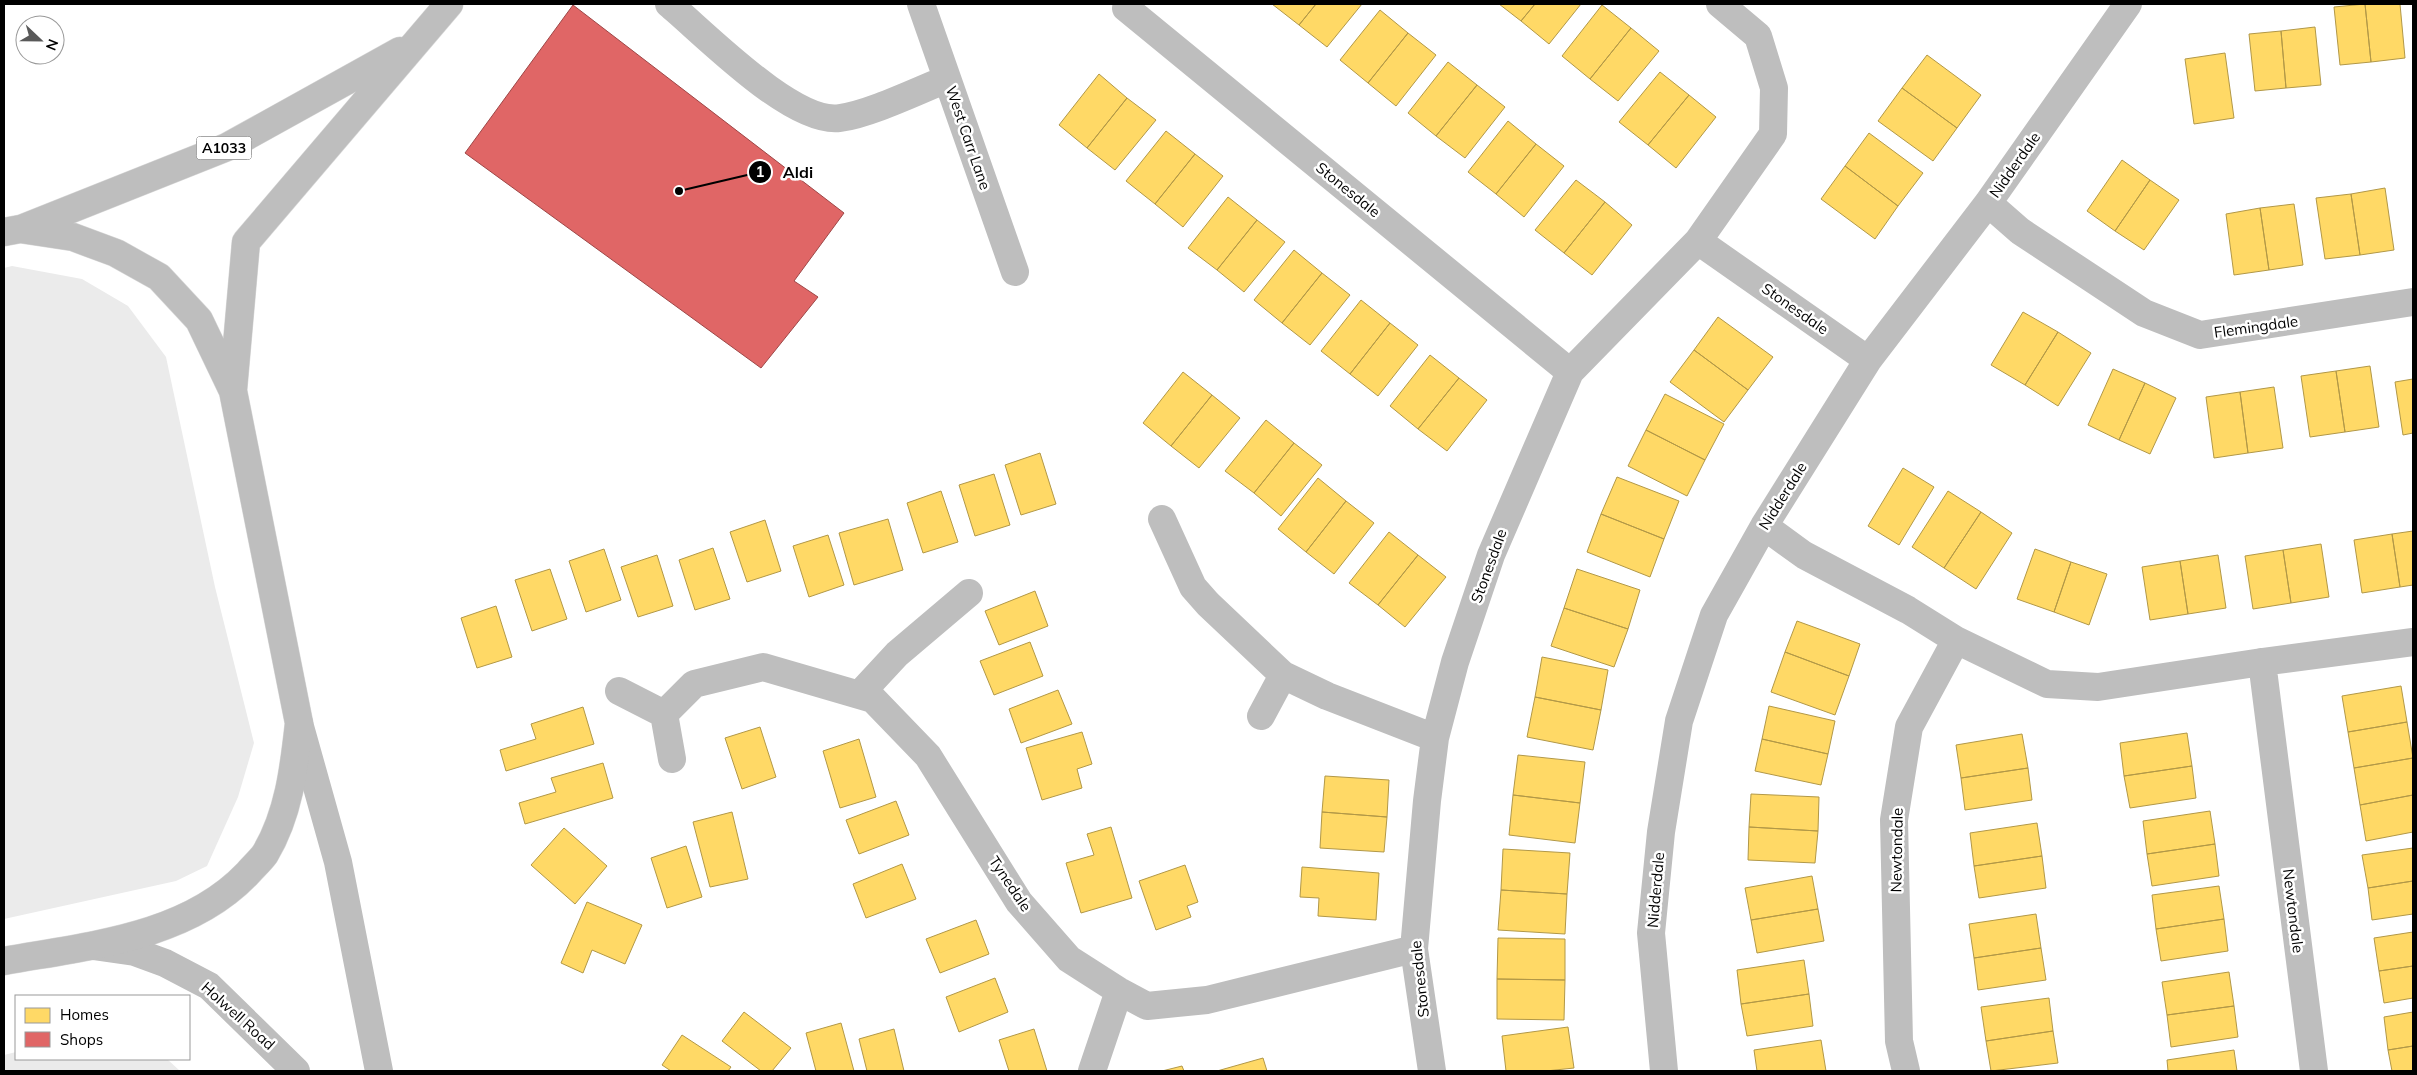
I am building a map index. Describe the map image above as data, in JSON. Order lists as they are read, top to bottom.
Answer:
{
  "streets": {
    "main road": [
      "West Carr Lane",
      "A1033",
      "Nidderdale",
      "Stonesdale",
      "Flemingdale",
      "Newtondale",
      "Tynedale",
      "Holwell Road"
    ]
  },
  "crossings": [
    ["Nidderdale", "Stonesdale"],
    ["Nidderdale", "Flemingdale"],
    ["Stonesdale", "Tynedale"]
  ],
  "places": ["Aldi"],
  "legend": ["Homes", "Shops"],
  "north": "right"
}
